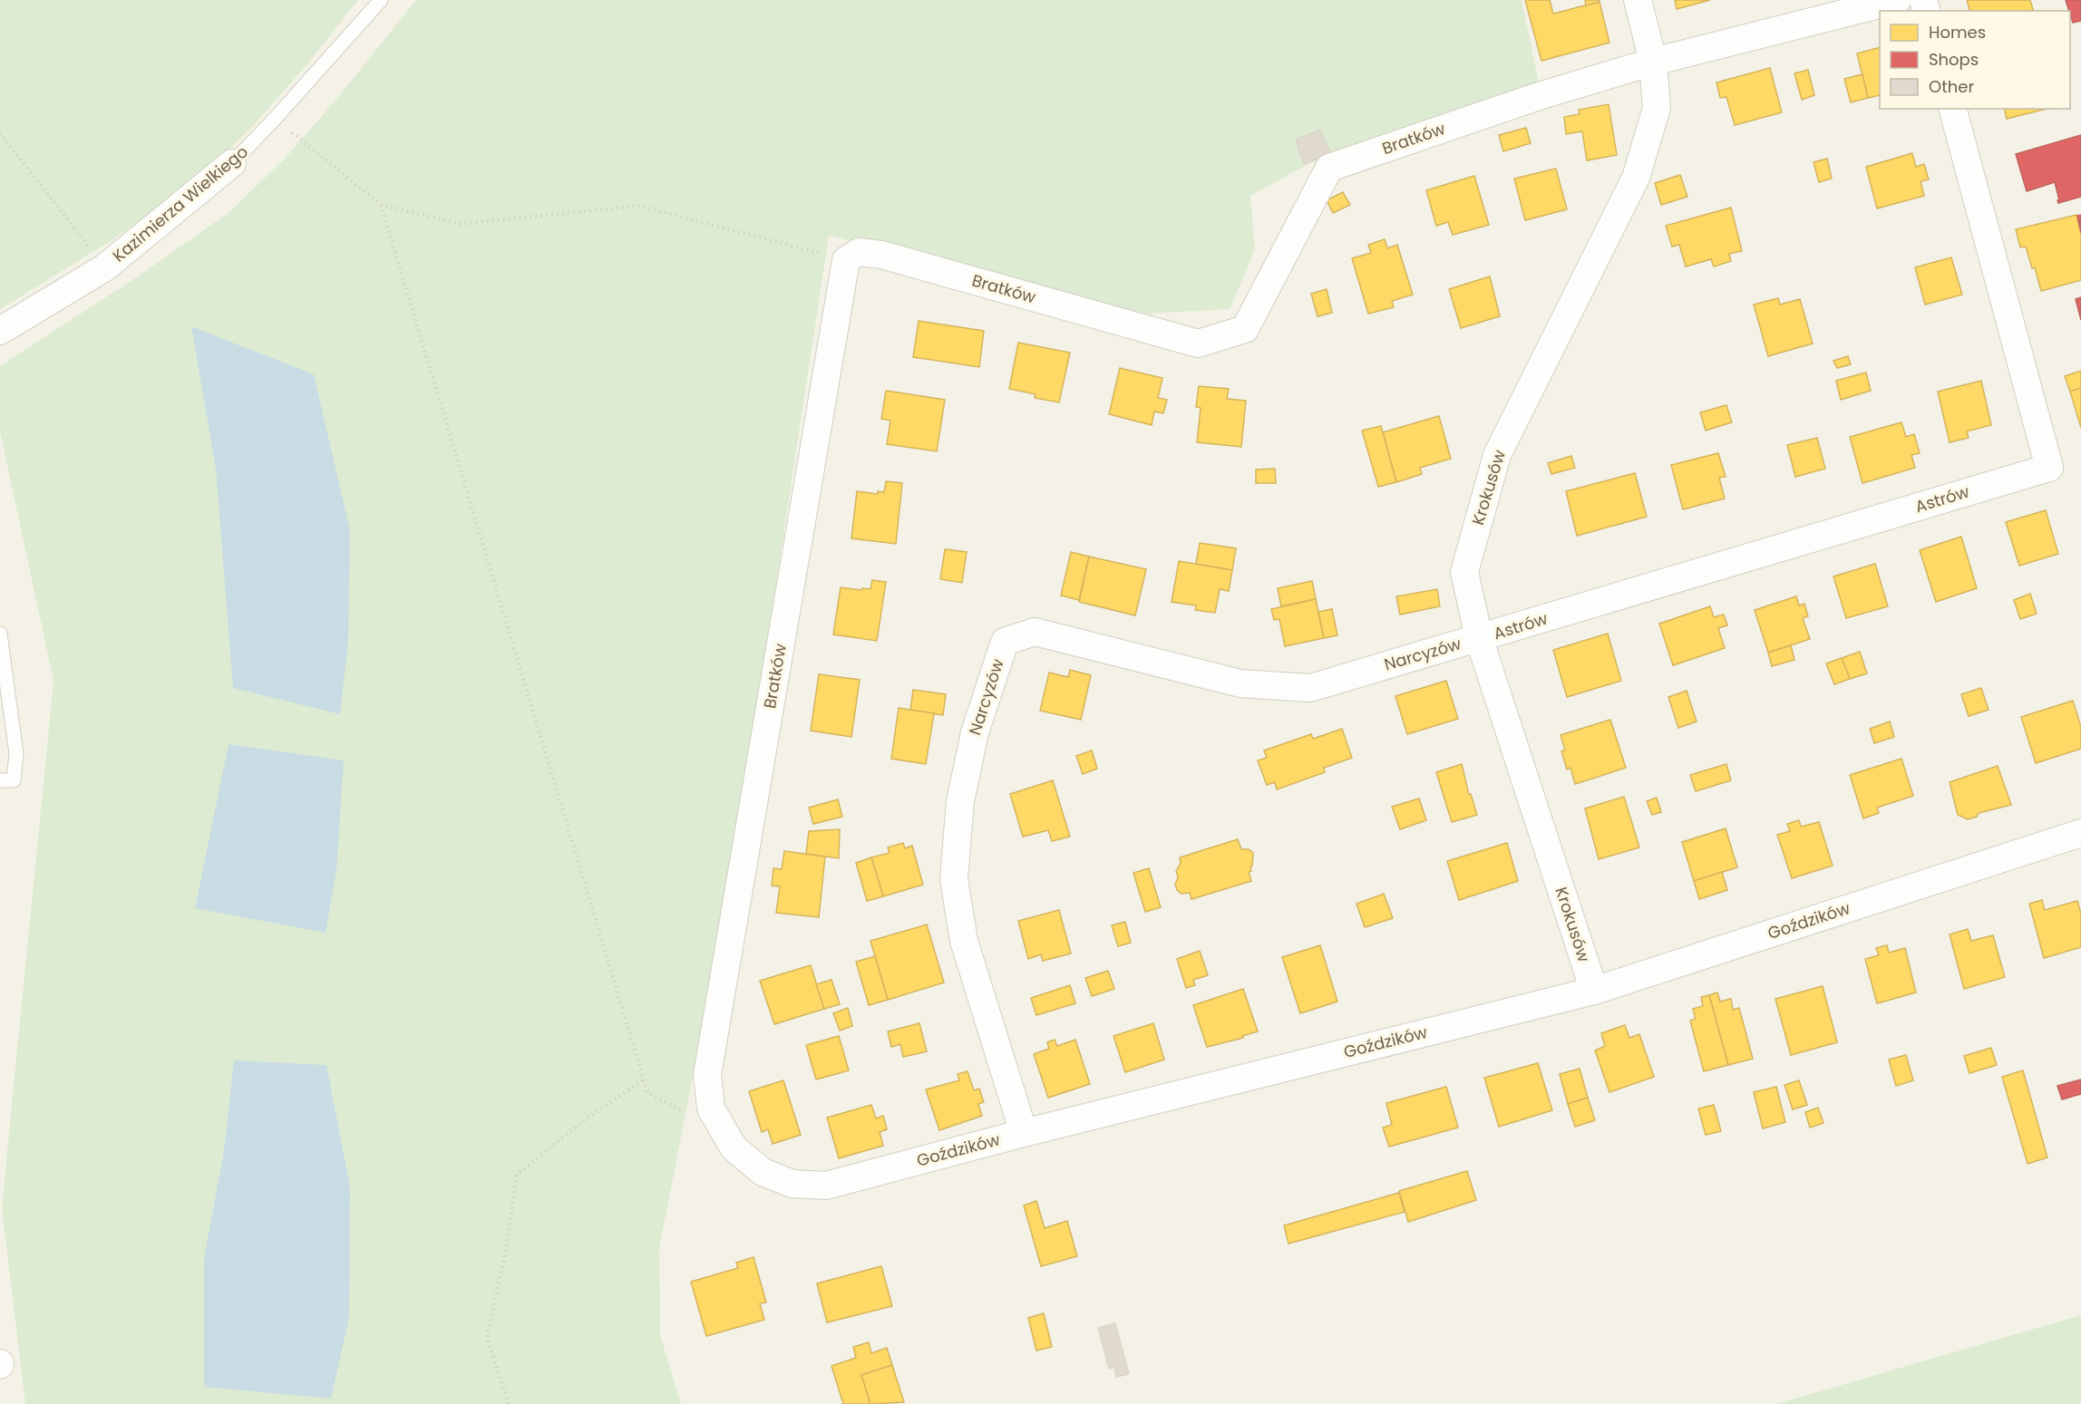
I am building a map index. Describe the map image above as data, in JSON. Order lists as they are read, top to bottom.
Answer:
{
  "streets": {
    "street": [
      "Bratków",
      "Kazimierza Wielkiego",
      "Krokusów",
      "Astrów",
      "Narcyzów",
      "Goździków"
    ]
  },
  "crossings": [
    ["Bratków", "Krokusów"],
    ["Bratków", "Goździków"],
    ["Krokusów", "Astrów"],
    ["Krokusów", "Narcyzów"],
    ["Krokusów", "Goździków"],
    ["Astrów", "Narcyzów"],
    ["Narcyzów", "Goździków"]
  ],
  "legend": ["Homes", "Shops", "Other"]
}
